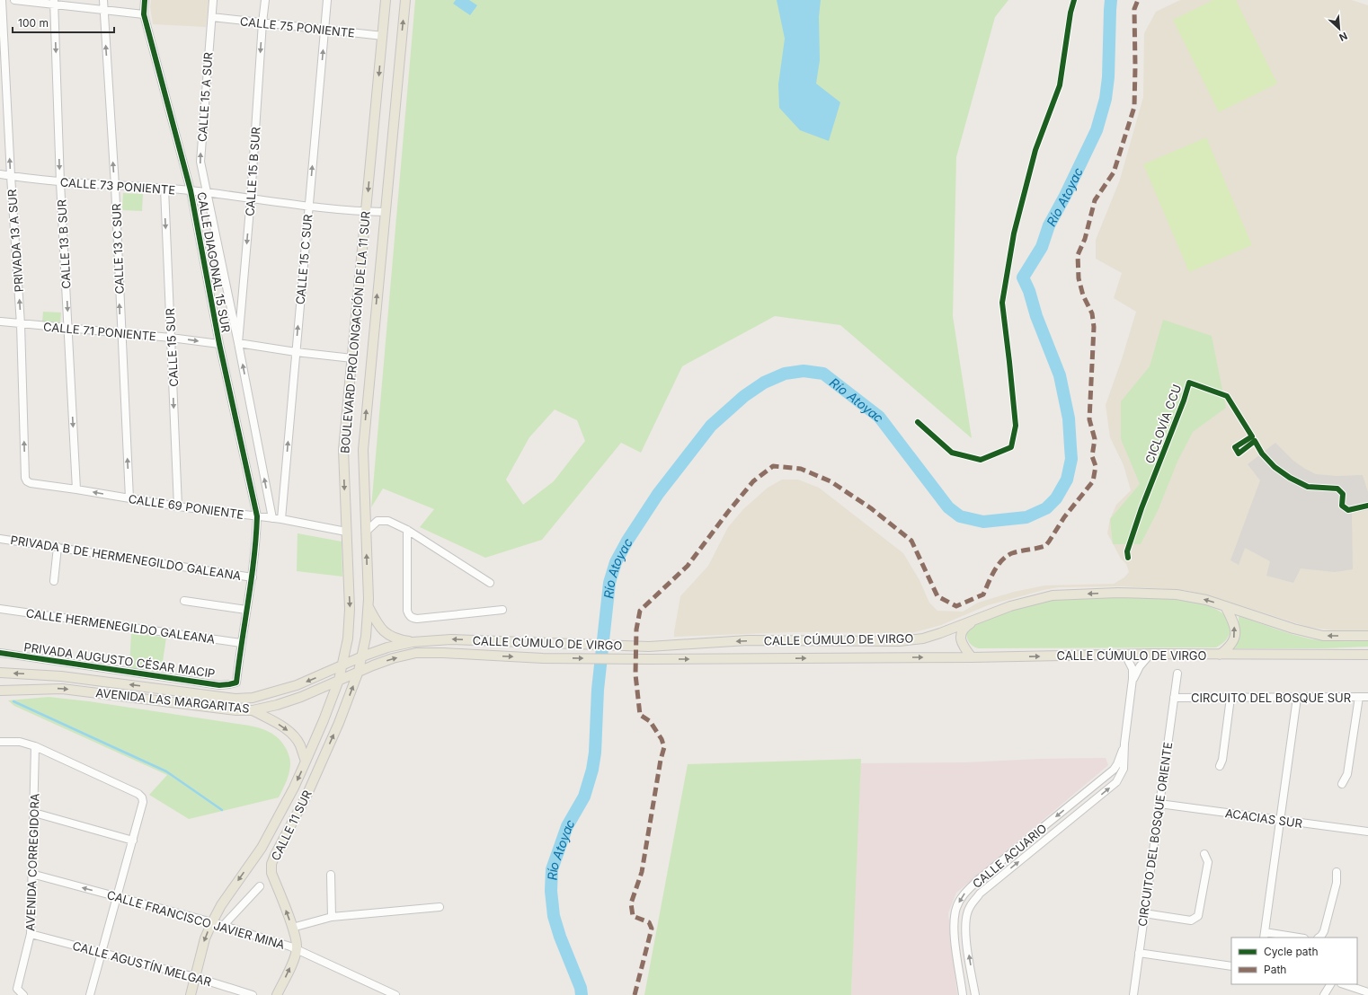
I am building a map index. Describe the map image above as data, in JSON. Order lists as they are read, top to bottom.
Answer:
{
  "streets": {
    "main road": [
      "BOULEVARD PROLONGACIÓN DE LA 11 SUR",
      "CALLE CÚMULO DE VIRGO",
      "AVENIDA LAS MARGARITAS",
      "CALLE 11 SUR"
    ],
    "street": [
      "CALLE 75 PONIENTE",
      "CALLE 15 A SUR",
      "CALLE 15 B SUR",
      "CALLE 73 PONIENTE",
      "PRIVADA 13 A SUR",
      "CALLE 13 B SUR",
      "CALLE 13 C SUR",
      "CALLE 15 C SUR",
      "CALLE DIAGONAL 15 SUR",
      "CALLE 71 PONIENTE",
      "CALLE 15 SUR",
      "CALLE 69 PONIENTE",
      "PRIVADA B DE HERMENEGILDO GALEANA",
      "CALLE HERMENEGILDO GALEANA",
      "PRIVADA AUGUSTO CÉSAR MACIP",
      "CIRCUITO DEL BOSQUE SUR",
      "ACACIAS SUR",
      "CIRCUITO DEL BOSQUE ORIENTE",
      "CALLE ACUARIO",
      "AVENIDA CORREGIDORA",
      "CALLE FRANCISCO JAVIER MINA",
      "CALLE AGUSTÍN MELGAR"
    ],
    "cycle path": ["CICLOVÍA CCU"]
  },
  "crossings": [
    ["CALLE 75 PONIENTE", "CALLE 15 A SUR"],
    ["CALLE 75 PONIENTE", "CALLE 15 B SUR"],
    ["CALLE 75 PONIENTE", "CALLE 15 C SUR"],
    ["CALLE 75 PONIENTE", "BOULEVARD PROLONGACIÓN DE LA 11 SUR"],
    ["CALLE 15 A SUR", "CALLE 73 PONIENTE"],
    ["CALLE 15 A SUR", "CALLE DIAGONAL 15 SUR"],
    ["CALLE 15 B SUR", "CALLE 73 PONIENTE"],
    ["CALLE 15 B SUR", "CALLE DIAGONAL 15 SUR"],
    ["CALLE 73 PONIENTE", "PRIVADA 13 A SUR"],
    ["CALLE 73 PONIENTE", "CALLE 13 B SUR"],
    ["CALLE 73 PONIENTE", "CALLE 13 C SUR"],
    ["CALLE 73 PONIENTE", "CALLE 15 C SUR"],
    ["CALLE 73 PONIENTE", "CALLE DIAGONAL 15 SUR"],
    ["CALLE 73 PONIENTE", "BOULEVARD PROLONGACIÓN DE LA 11 SUR"],
    ["CALLE 73 PONIENTE", "CALLE 15 SUR"],
    ["PRIVADA 13 A SUR", "CALLE 71 PONIENTE"],
    ["PRIVADA 13 A SUR", "CALLE 69 PONIENTE"],
    ["CALLE 13 B SUR", "CALLE 71 PONIENTE"],
    ["CALLE 13 B SUR", "CALLE 69 PONIENTE"],
    ["CALLE 13 C SUR", "CALLE 71 PONIENTE"],
    ["CALLE 13 C SUR", "CALLE 69 PONIENTE"],
    ["CALLE 15 C SUR", "CALLE 69 PONIENTE"],
    ["CALLE DIAGONAL 15 SUR", "CALLE 71 PONIENTE"],
    ["CALLE DIAGONAL 15 SUR", "CALLE 69 PONIENTE"],
    ["CALLE DIAGONAL 15 SUR", "PRIVADA B DE HERMENEGILDO GALEANA"],
    ["CALLE DIAGONAL 15 SUR", "CALLE HERMENEGILDO GALEANA"],
    ["CALLE DIAGONAL 15 SUR", "PRIVADA AUGUSTO CÉSAR MACIP"],
    ["CALLE 71 PONIENTE", "CALLE 15 SUR"],
    ["BOULEVARD PROLONGACIÓN DE LA 11 SUR", "CALLE 69 PONIENTE"],
    ["BOULEVARD PROLONGACIÓN DE LA 11 SUR", "CALLE CÚMULO DE VIRGO"],
    ["BOULEVARD PROLONGACIÓN DE LA 11 SUR", "AVENIDA LAS MARGARITAS"],
    ["BOULEVARD PROLONGACIÓN DE LA 11 SUR", "CALLE 11 SUR"],
    ["CALLE 15 SUR", "CALLE 69 PONIENTE"],
    ["CALLE CÚMULO DE VIRGO", "AVENIDA LAS MARGARITAS"],
    ["CALLE CÚMULO DE VIRGO", "CALLE 11 SUR"],
    ["CALLE CÚMULO DE VIRGO", "CALLE ACUARIO"],
    ["CIRCUITO DEL BOSQUE SUR", "CIRCUITO DEL BOSQUE ORIENTE"],
    ["AVENIDA LAS MARGARITAS", "CALLE 11 SUR"],
    ["ACACIAS SUR", "CIRCUITO DEL BOSQUE ORIENTE"],
    ["CALLE 11 SUR", "CALLE FRANCISCO JAVIER MINA"],
    ["CALLE 11 SUR", "CALLE AGUSTÍN MELGAR"],
    ["AVENIDA CORREGIDORA", "CALLE FRANCISCO JAVIER MINA"],
    ["AVENIDA CORREGIDORA", "CALLE AGUSTÍN MELGAR"]
  ],
  "one_way": [
    "CALLE 15 A SUR",
    "CALLE 15 B SUR",
    "PRIVADA 13 A SUR",
    "CALLE 13 B SUR",
    "CALLE 13 C SUR",
    "CALLE 15 C SUR",
    "CALLE 15 SUR"
  ],
  "water": ["Río Atoyac"],
  "legend": ["Cycle path", "Path"],
  "scale_bar": "100 m",
  "north": "bottom right"
}
